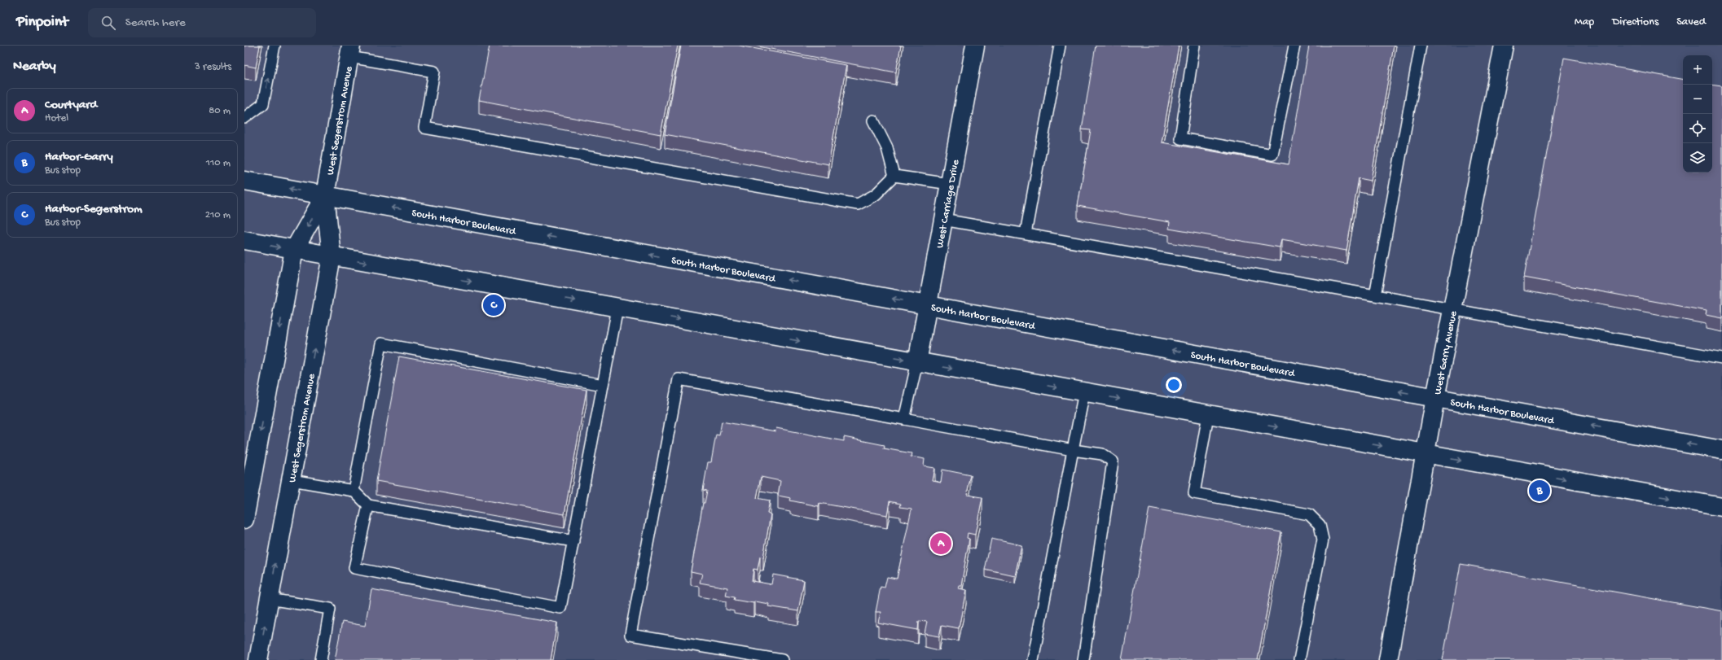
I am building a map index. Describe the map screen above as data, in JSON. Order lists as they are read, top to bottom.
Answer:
{
  "streets": {
    "main road": [
      "West Segerstrom Avenue",
      "West Carriage Drive",
      "South Harbor Boulevard",
      "West Garry Avenue"
    ]
  },
  "crossings": [
    ["West Segerstrom Avenue", "South Harbor Boulevard"],
    ["West Carriage Drive", "South Harbor Boulevard"],
    ["South Harbor Boulevard", "West Garry Avenue"]
  ],
  "page": {
    "header": "Pinpoint",
    "search": "Search here",
    "nav": ["Map", "Directions", "Saved"],
    "heading": ["Nearby", "3 results"],
    "map_buttons": ["+", "−"],
    "list": [
      {
        "mark": "A",
        "name": "Courtyard",
        "note": "Hotel",
        "value": "80 m"
      },
      {
        "mark": "B",
        "name": "Harbor-Garry",
        "note": "Bus stop",
        "value": "110 m"
      },
      {
        "mark": "C",
        "name": "Harbor-Segerstrom",
        "note": "Bus stop",
        "value": "210 m"
      }
    ],
    "pins": ["C", "B", "A"]
  }
}
